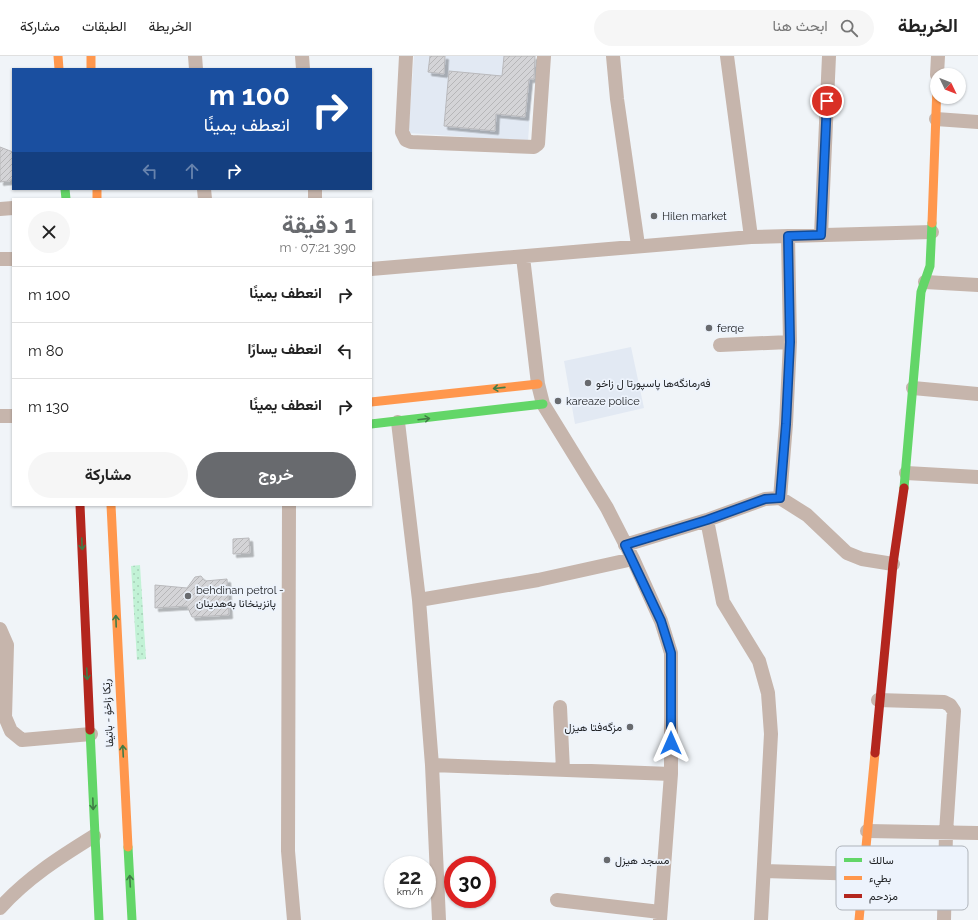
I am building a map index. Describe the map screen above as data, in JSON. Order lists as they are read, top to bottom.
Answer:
{
  "streets": {
    "main road": ["رێکا زاخۆ - باتیفا"]
  },
  "places": [
    "Hilen market",
    "ferqe",
    "فەرمانگەها پاسپورتا ل زاخو",
    "kareaze police",
    "behdinan petrol - پانزینخانا بەهدینان",
    "مزگەفتا هیزل",
    "مسجد هيزل"
  ],
  "legend": ["سالك", "بطيء", "مزدحم"],
  "north": "bottom right",
  "page": {
    "header": "الخريطة",
    "search": "ابحث هنا",
    "nav": ["الخريطة", "الطبقات", "مشاركة"],
    "turn": ["100 m", "انعطف يمينًا"],
    "heading": ["1 دقيقة", "390 m · 07:21"],
    "list": [
      {
        "name": "انعطف يمينًا",
        "value": "100 m"
      },
      {
        "name": "انعطف يسارًا",
        "value": "80 m"
      },
      {
        "name": "انعطف يمينًا",
        "value": "130 m"
      }
    ],
    "buttons": ["خروج", "مشاركة"],
    "speed": "22 km/h",
    "limit": "30"
  }
}
